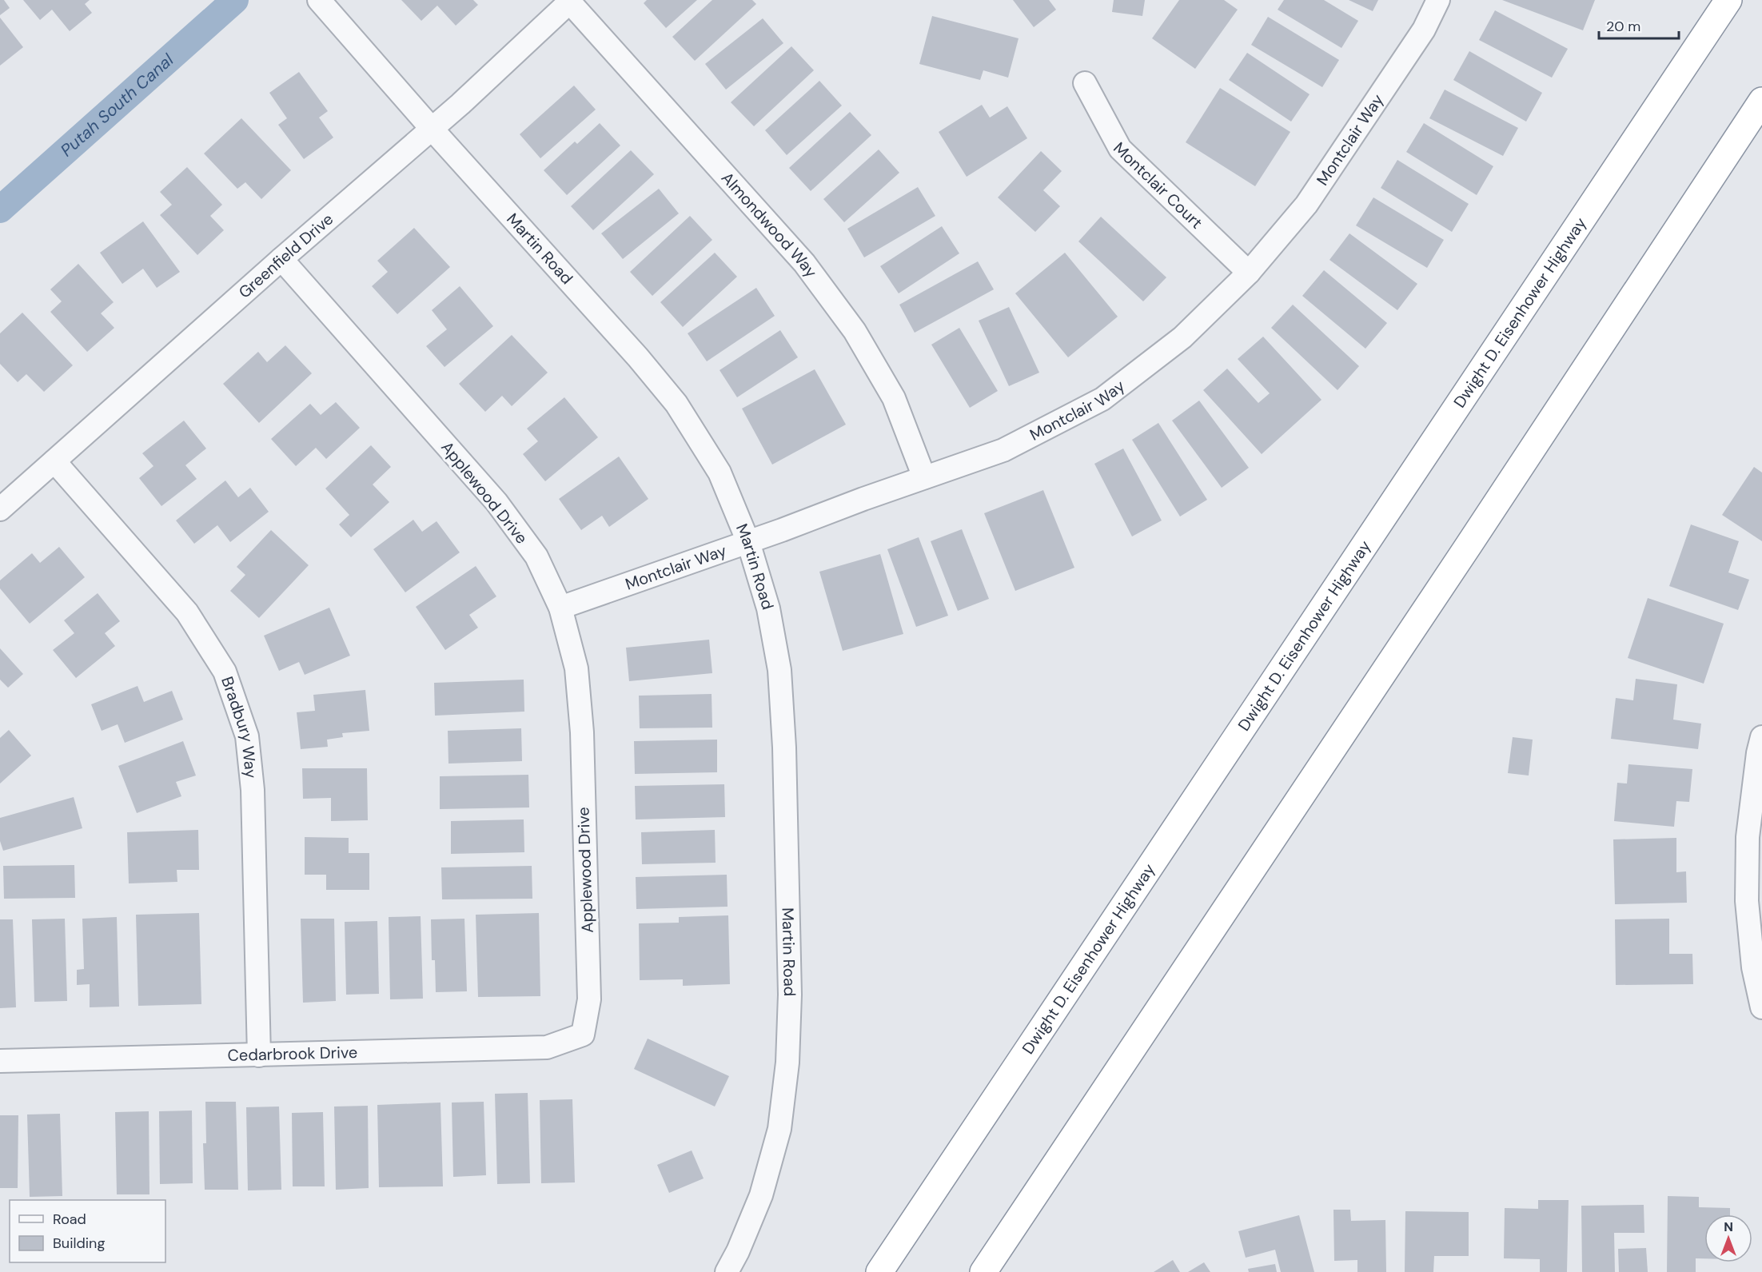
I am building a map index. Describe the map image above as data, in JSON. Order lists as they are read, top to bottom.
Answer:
{
  "streets": {
    "highway": ["Dwight D. Eisenhower Highway"],
    "street": [
      "Montclair Way",
      "Montclair Court",
      "Almondwood Way",
      "Martin Road",
      "Greenfield Drive",
      "Applewood Drive",
      "Bradbury Way",
      "Cedarbrook Drive"
    ]
  },
  "crossings": [
    ["Montclair Way", "Montclair Court"],
    ["Montclair Way", "Almondwood Way"],
    ["Montclair Way", "Martin Road"],
    ["Montclair Way", "Applewood Drive"],
    ["Almondwood Way", "Greenfield Drive"],
    ["Martin Road", "Greenfield Drive"],
    ["Greenfield Drive", "Applewood Drive"],
    ["Greenfield Drive", "Bradbury Way"],
    ["Applewood Drive", "Cedarbrook Drive"],
    ["Bradbury Way", "Cedarbrook Drive"]
  ],
  "water": ["Putah South Canal"],
  "legend": ["Road", "Building"],
  "scale_bar": "20 m",
  "north": "top"
}
